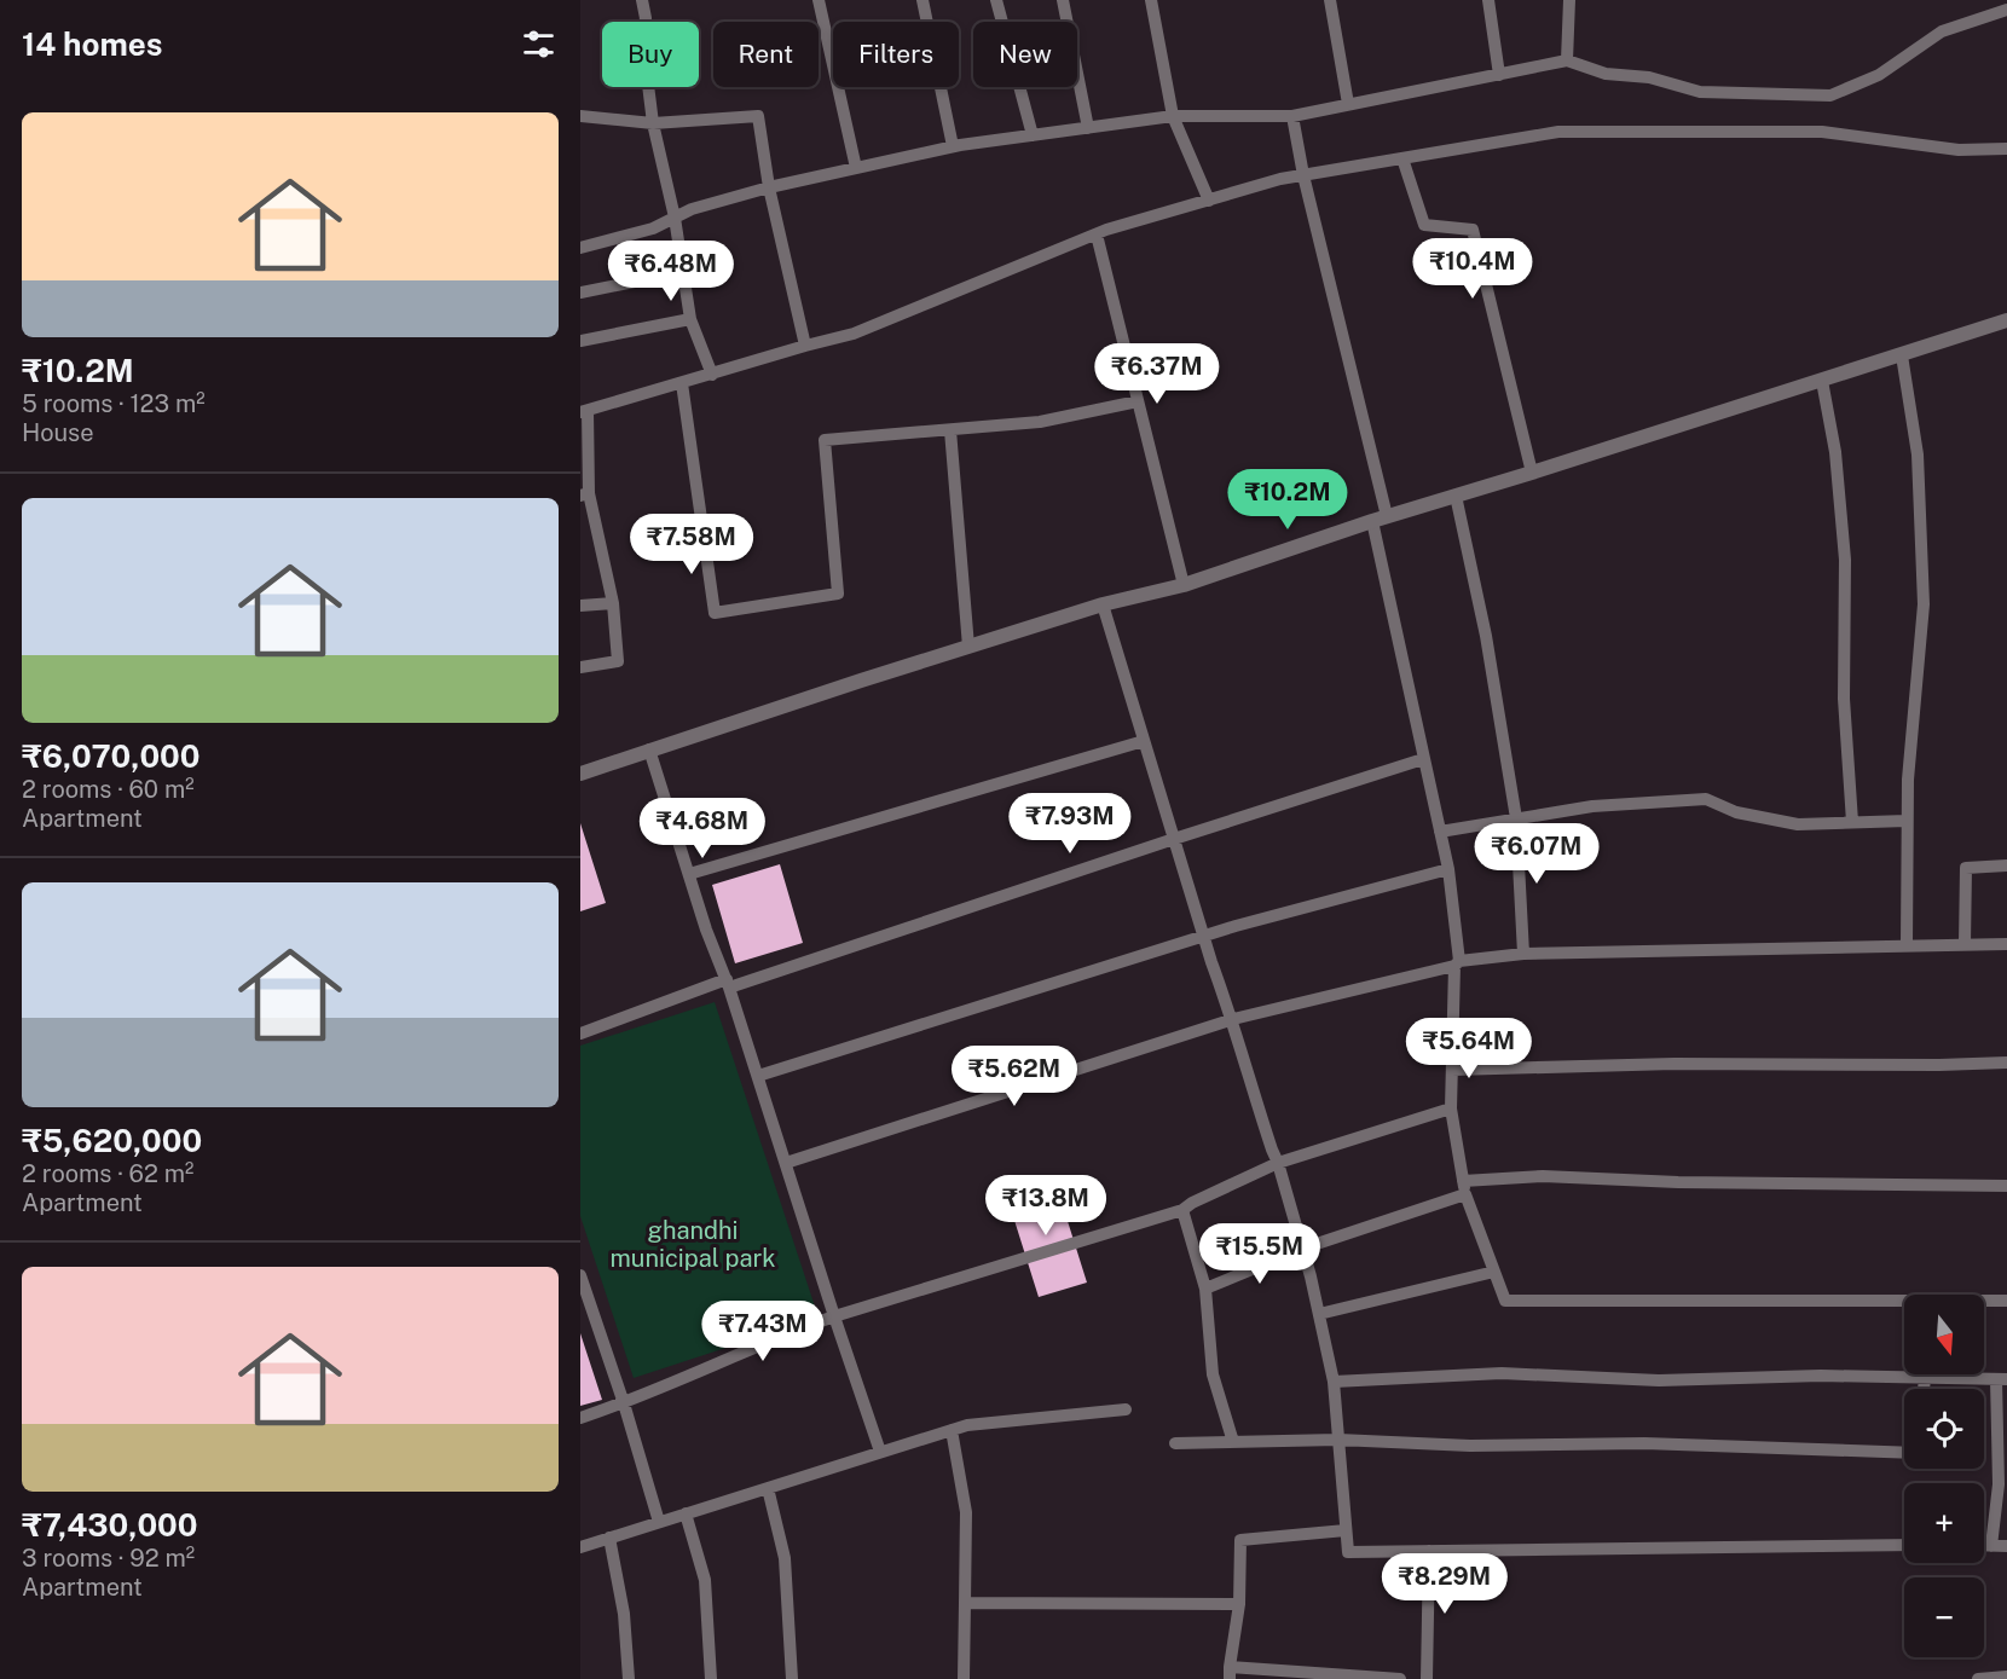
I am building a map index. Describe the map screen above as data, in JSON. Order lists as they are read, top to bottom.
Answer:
{
  "parks": ["ghandhi municipal park"],
  "north": "bottom",
  "page": {
    "heading": "14 homes",
    "chip": [
      "Buy",
      "Rent",
      "Filters",
      "New"
    ],
    "list": [
      {
        "name": "₹10.2M",
        "note": "5 rooms · 123 m² · House"
      },
      {
        "name": "₹6,070,000",
        "note": "2 rooms · 60 m² · Apartment"
      },
      {
        "name": "₹5,620,000",
        "note": "2 rooms · 62 m² · Apartment"
      },
      {
        "name": "₹7,430,000",
        "note": "3 rooms · 92 m² · Apartment"
      }
    ],
    "price": [
      "₹10.4M",
      "₹6.48M",
      "₹6.37M",
      "₹10.2M",
      "₹7.58M",
      "₹7.93M",
      "₹4.68M",
      "₹6.07M",
      "₹5.64M",
      "₹5.62M",
      "₹13.8M",
      "₹15.5M",
      "₹7.43M",
      "₹8.29M"
    ],
    "map_buttons": ["+", "−"]
  }
}
